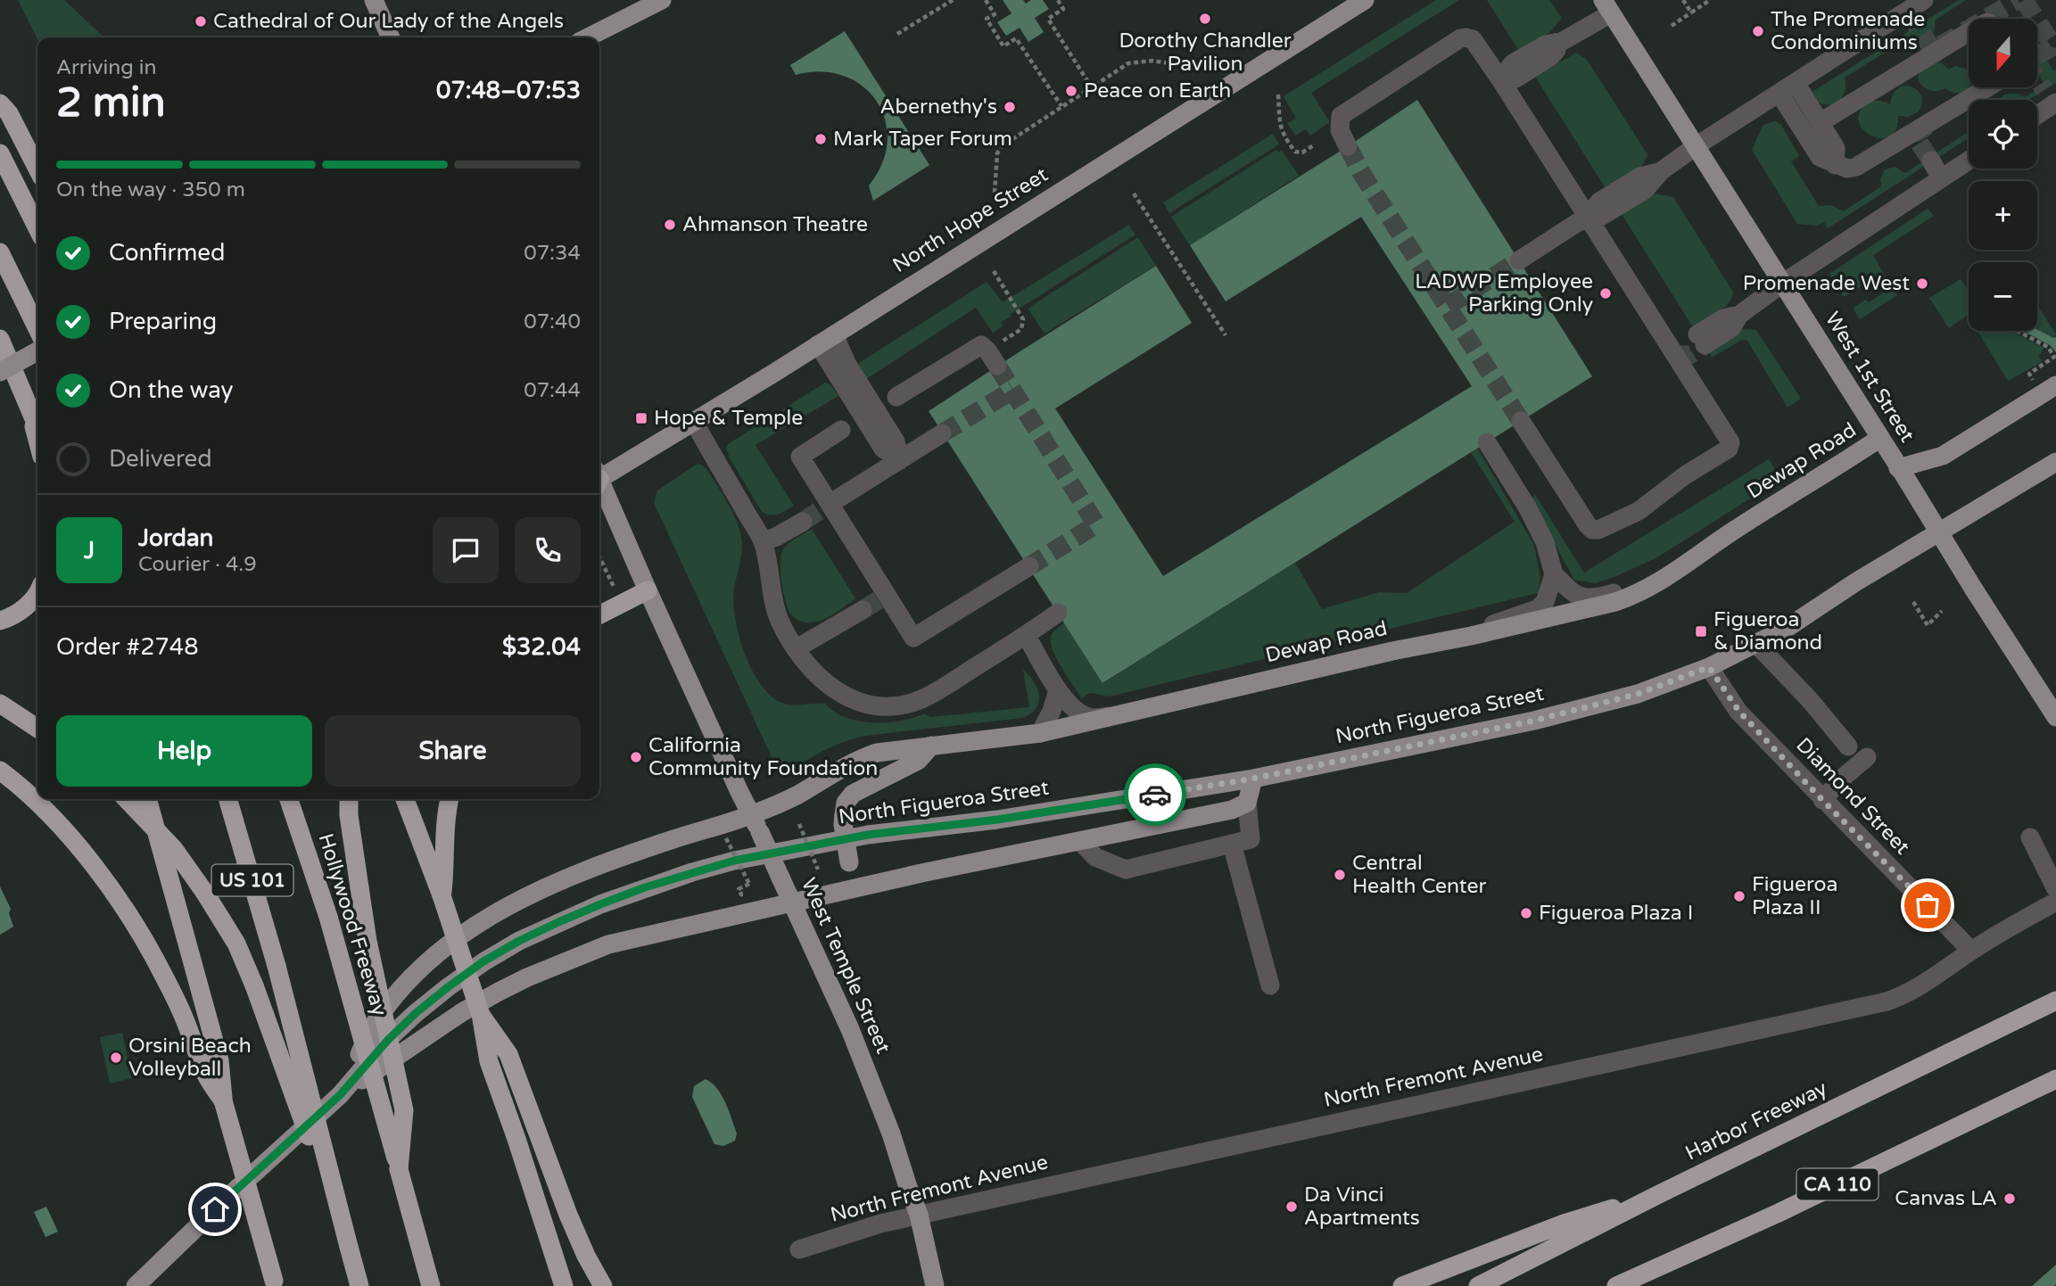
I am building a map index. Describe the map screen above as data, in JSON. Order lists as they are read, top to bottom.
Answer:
{
  "streets": {
    "highway": [
      "US 101",
      "Hollywood Freeway",
      "Harbor Freeway",
      "CA 110"
    ],
    "main road": [
      "North Hope Street",
      "West 1st Street",
      "Dewap Road",
      "North Figueroa Street",
      "West Temple Street"
    ],
    "street": ["Diamond Street", "North Fremont Avenue"]
  },
  "crossings": [
    ["West 1st Street", "Dewap Road"],
    ["Dewap Road", "North Figueroa Street"],
    ["Dewap Road", "West Temple Street"],
    ["North Figueroa Street", "Diamond Street"],
    ["Diamond Street", "North Fremont Avenue"],
    ["West Temple Street", "North Fremont Avenue"]
  ],
  "places": {
    "other": [
      "Dorothy Chandler Pavilion",
      "Cathedral of Our Lady of the Angels",
      "The Promenade Condominiums",
      "Peace on Earth",
      "Abernethy's",
      "Mark Taper Forum",
      "Ahmanson Theatre",
      "Promenade West",
      "LADWP Employee Parking Only",
      "California Community Foundation",
      "Central Health Center",
      "Figueroa Plaza II",
      "Figueroa Plaza I",
      "Orsini Beach Volleyball",
      "Canvas LA",
      "Da Vinci Apartments"
    ],
    "transit": ["Hope & Temple", "Figueroa & Diamond"]
  },
  "north": "bottom",
  "page": {
    "map_buttons": ["+", "−"],
    "heading": ["2 min", "Arriving in", "07:48–07:53"],
    "panel": [
      "Jordan",
      "Courier · 4.9",
      "Order #2748",
      "$32.04"
    ],
    "bar": "On the way · 350 m",
    "list": [
      ["Confirmed", "07:34"],
      ["Preparing", "07:40"],
      ["On the way", "07:44"],
      "Delivered"
    ],
    "round": "J",
    "buttons": ["Help", "Share"]
  }
}
